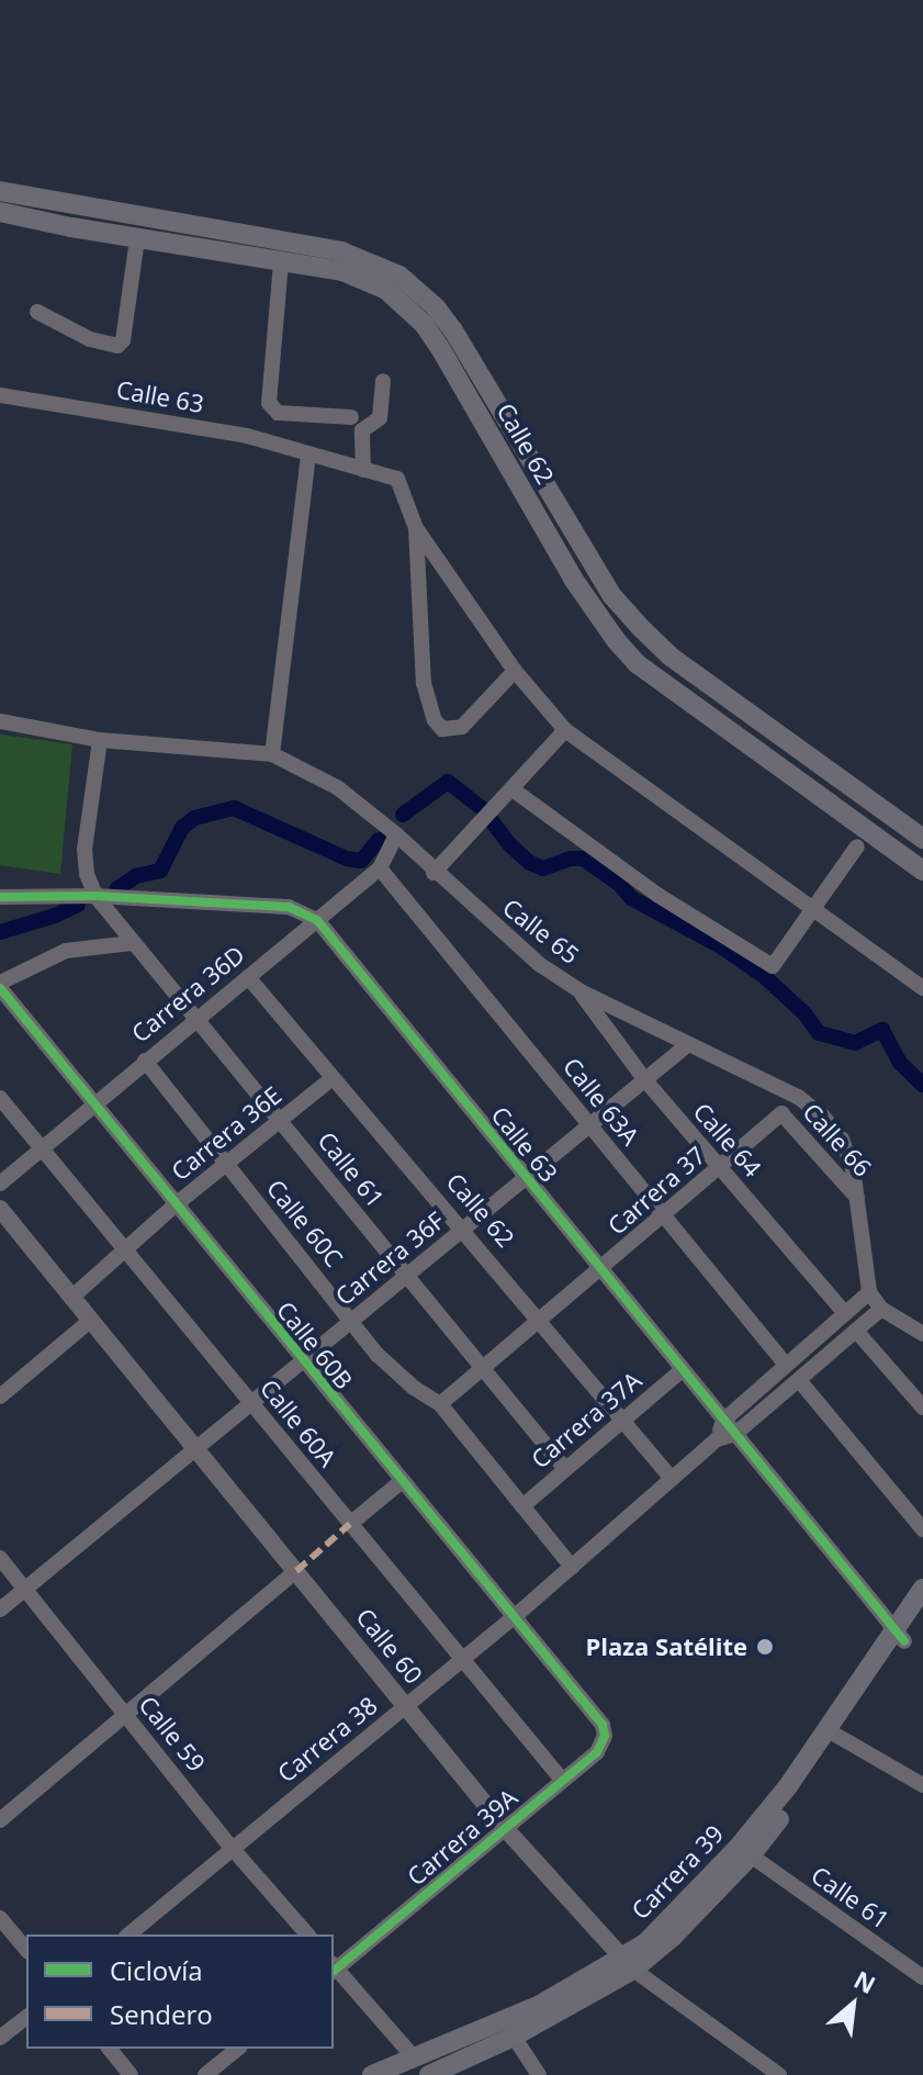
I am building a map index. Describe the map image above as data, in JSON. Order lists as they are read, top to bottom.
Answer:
{
  "streets": {
    "main road": ["Calle 62", "Carrera 39"],
    "street": [
      "Calle 63",
      "Calle 65",
      "Carrera 36D",
      "Calle 63A",
      "Carrera 36E",
      "Calle 64",
      "Calle 66",
      "Calle 61",
      "Carrera 37",
      "Calle 60C",
      "Carrera 36F",
      "Calle 60B",
      "Carrera 37A",
      "Calle 60A",
      "Calle 60",
      "Calle 59",
      "Carrera 38",
      "Carrera 39A"
    ]
  },
  "crossings": [
    ["Calle 63", "Carrera 36D"],
    ["Calle 63", "Carrera 37"],
    ["Calle 63", "Carrera 36F"],
    ["Calle 63", "Carrera 37A"],
    ["Calle 63", "Carrera 38"],
    ["Calle 63", "Carrera 39"],
    ["Calle 62", "Carrera 36D"],
    ["Calle 62", "Carrera 36E"],
    ["Calle 62", "Carrera 37"],
    ["Calle 62", "Carrera 36F"],
    ["Calle 62", "Carrera 37A"],
    ["Calle 62", "Carrera 38"],
    ["Calle 65", "Carrera 36D"],
    ["Calle 65", "Calle 64"],
    ["Calle 65", "Calle 66"],
    ["Calle 65", "Carrera 36F"],
    ["Calle 65", "Carrera 38"],
    ["Carrera 36D", "Calle 63A"],
    ["Carrera 36D", "Calle 61"],
    ["Carrera 36D", "Calle 60C"],
    ["Carrera 36D", "Calle 60B"],
    ["Carrera 36D", "Calle 60A"],
    ["Calle 63A", "Carrera 37"],
    ["Calle 63A", "Carrera 36F"],
    ["Calle 63A", "Carrera 38"],
    ["Carrera 36E", "Calle 61"],
    ["Carrera 36E", "Calle 60C"],
    ["Carrera 36E", "Calle 60B"],
    ["Carrera 36E", "Calle 60A"],
    ["Carrera 36E", "Calle 60"],
    ["Calle 64", "Carrera 37"],
    ["Calle 64", "Carrera 36F"],
    ["Calle 64", "Carrera 38"],
    ["Calle 66", "Carrera 37"],
    ["Calle 61", "Carrera 37"],
    ["Calle 61", "Carrera 36F"],
    ["Calle 61", "Carrera 37A"],
    ["Calle 61", "Carrera 39"],
    ["Carrera 37", "Calle 60C"],
    ["Calle 60C", "Carrera 36F"],
    ["Calle 60C", "Carrera 37A"],
    ["Calle 60C", "Carrera 38"],
    ["Carrera 36F", "Calle 60B"],
    ["Carrera 36F", "Calle 60A"],
    ["Carrera 36F", "Calle 60"],
    ["Carrera 36F", "Calle 59"],
    ["Calle 60B", "Carrera 38"],
    ["Calle 60B", "Carrera 39A"],
    ["Calle 60A", "Carrera 38"],
    ["Calle 60A", "Carrera 39A"],
    ["Calle 60", "Carrera 38"],
    ["Calle 60", "Carrera 39A"],
    ["Calle 60", "Carrera 39"],
    ["Calle 59", "Carrera 38"]
  ],
  "places": ["Plaza Satélite"],
  "legend": ["Ciclovía", "Sendero"],
  "north": "top right"
}
